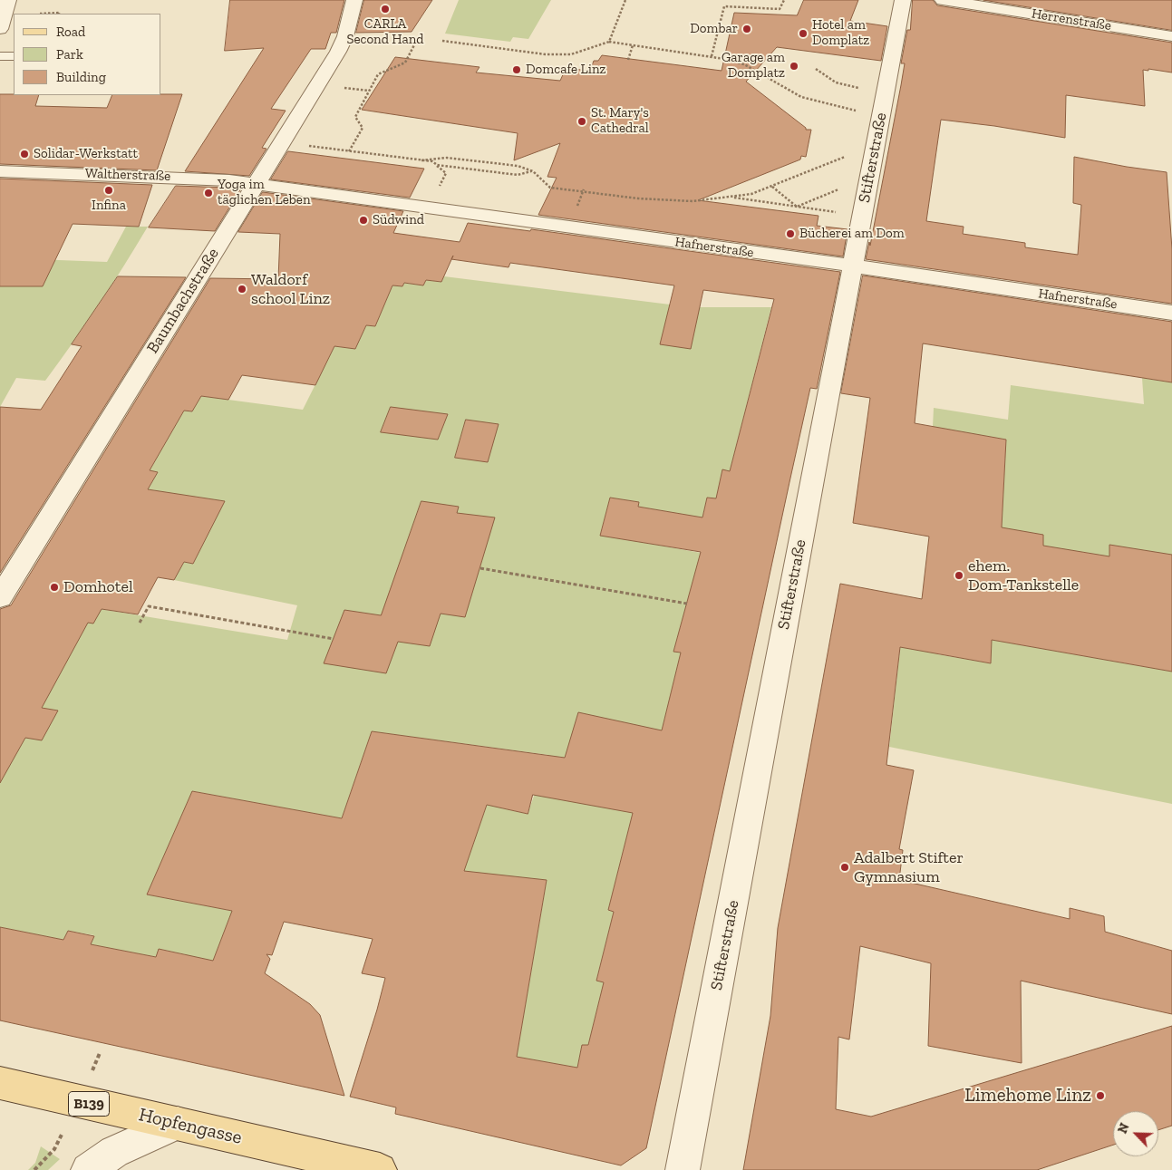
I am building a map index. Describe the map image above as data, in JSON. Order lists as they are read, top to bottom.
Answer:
{
  "streets": {
    "main road": ["B139", "Hopfengasse"],
    "street": [
      "Herrenstraße",
      "Stifterstraße",
      "Waltherstraße",
      "Hafnerstraße",
      "Baumbachstraße"
    ]
  },
  "crossings": [
    ["Stifterstraße", "Hafnerstraße"],
    ["Waltherstraße", "Hafnerstraße"],
    ["Waltherstraße", "Baumbachstraße"],
    ["Hafnerstraße", "Baumbachstraße"]
  ],
  "places": [
    "CARLA Second Hand",
    "Dombar",
    "Hotel am Domplatz",
    "Garage am Domplatz",
    "Domcafe Linz",
    "St. Mary's Cathedral",
    "Solidar-Werkstatt",
    "Infina",
    "Yoga im täglichen Leben",
    "Südwind",
    "Bücherei am Dom",
    "Waldorf school Linz",
    "ehem. Dom-Tankstelle",
    "Domhotel",
    "Adalbert Stifter Gymnasium",
    "Limehome Linz"
  ],
  "legend": ["Road", "Park", "Building"],
  "north": "top left"
}
